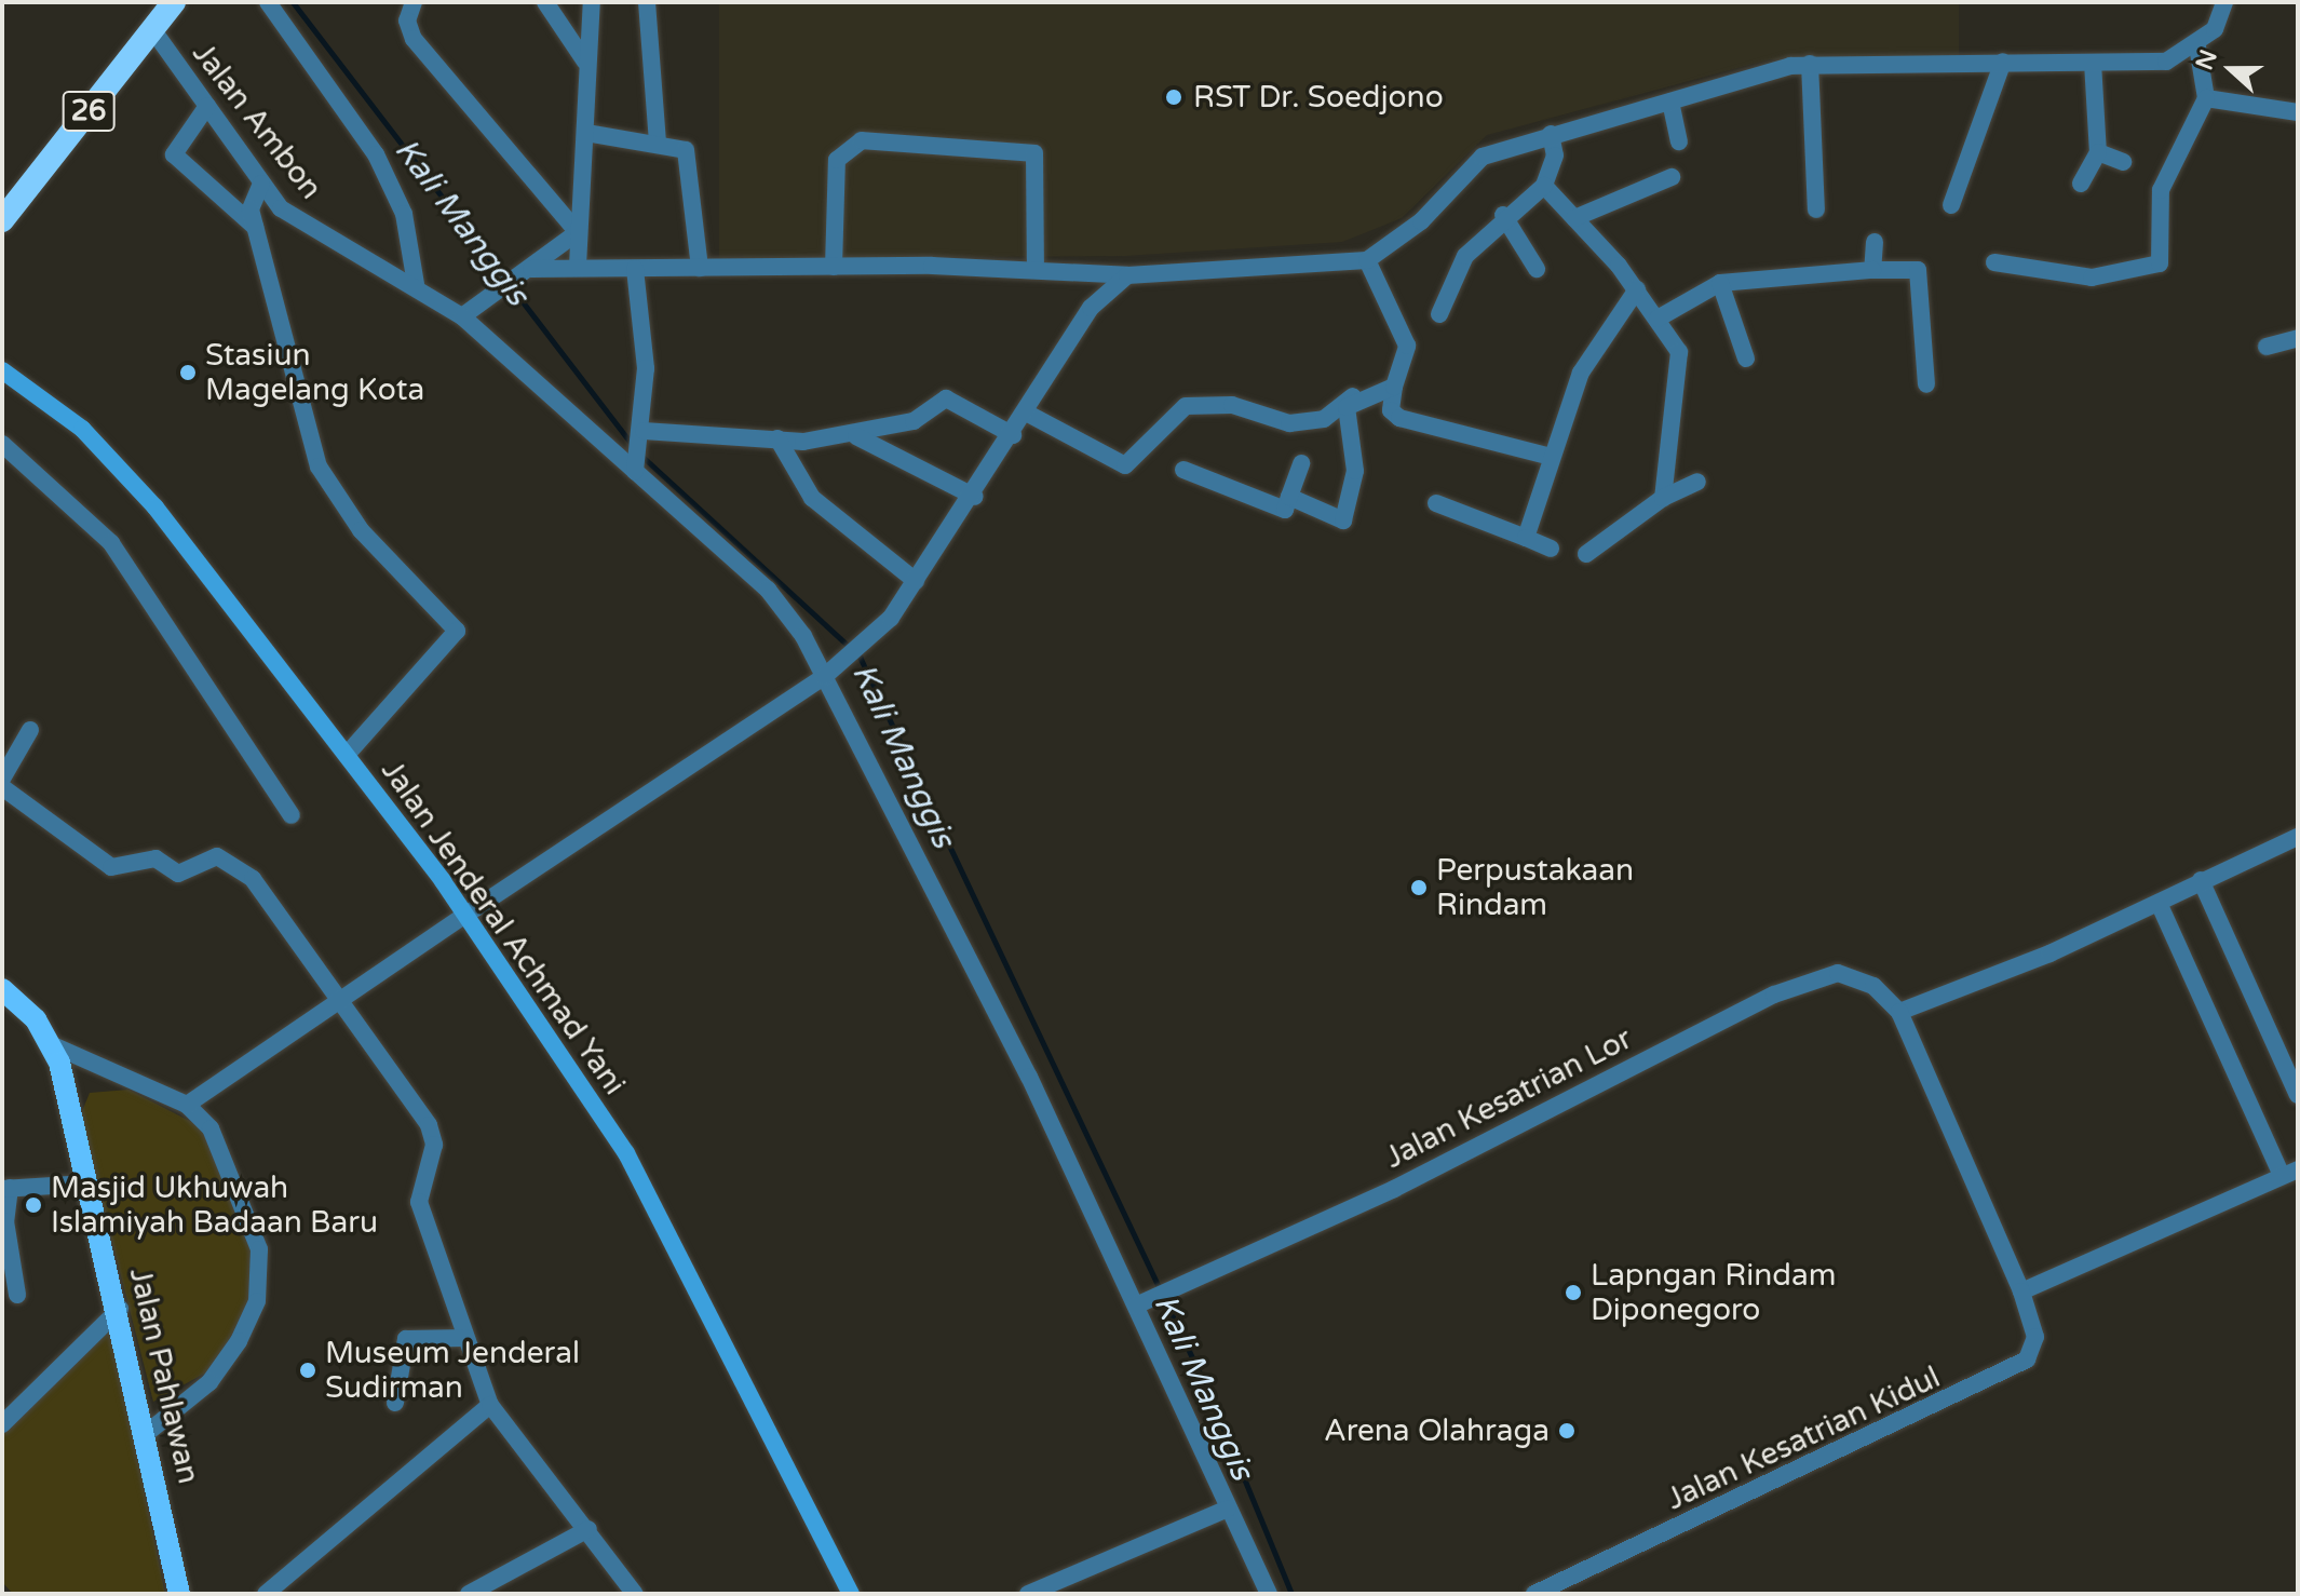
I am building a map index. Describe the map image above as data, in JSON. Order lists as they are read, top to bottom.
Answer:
{
  "streets": {
    "highway": ["26"],
    "main road": ["Jalan Jenderal Achmad Yani", "Jalan Pahlawan"],
    "street": ["Jalan Ambon", "Jalan Kesatrian Lor", "Jalan Kesatrian Kidul"]
  },
  "crossings": [
    ["26", "Jalan Ambon"],
    ["Jalan Ambon", "Jalan Kesatrian Lor"]
  ],
  "water": ["Kali Manggis"],
  "places": [
    "RST Dr. Soedjono",
    "Stasiun Magelang Kota",
    "Perpustakaan Rindam",
    "Masjid Ukhuwah Islamiyah Badaan Baru",
    "Lapngan Rindam Diponegoro",
    "Museum Jenderal Sudirman",
    "Arena Olahraga"
  ],
  "north": "left"
}
